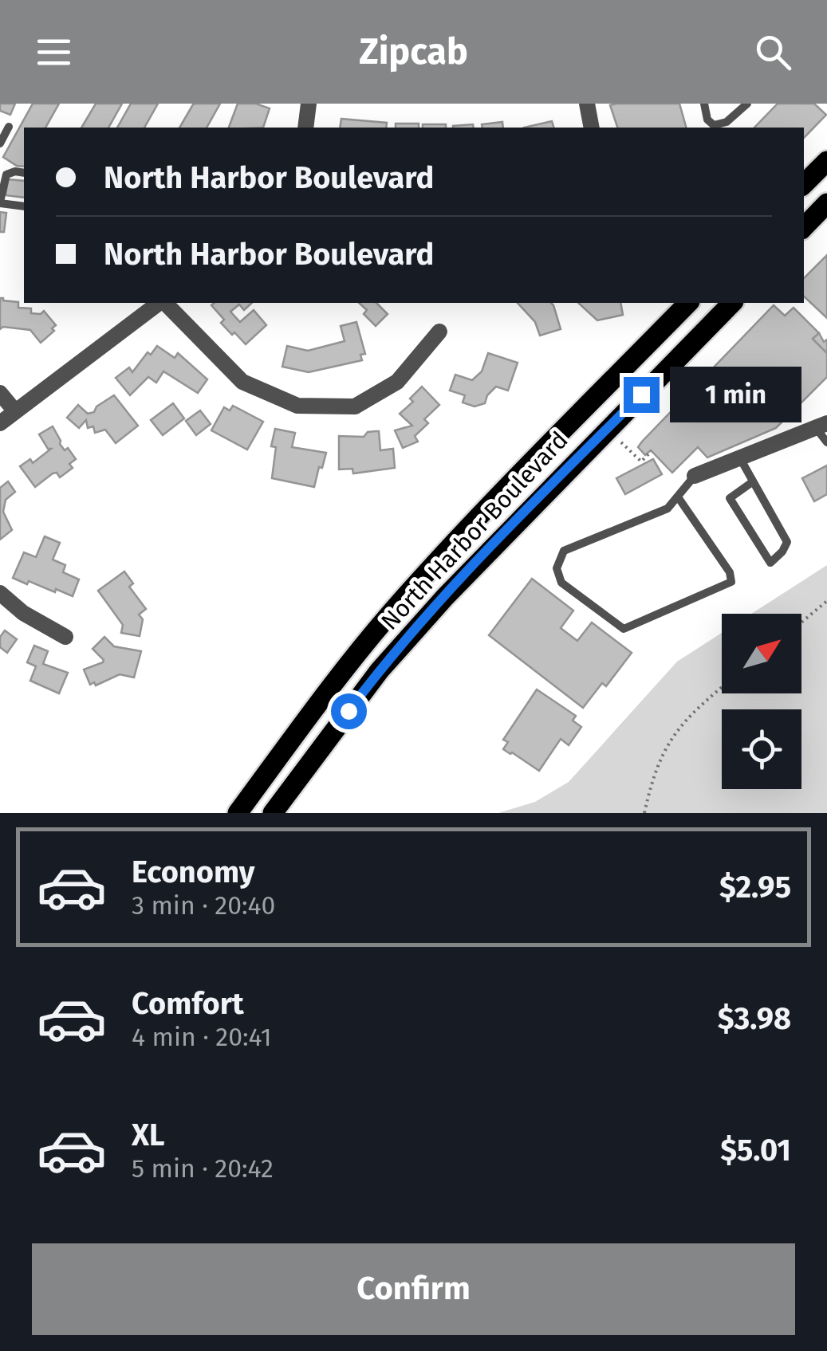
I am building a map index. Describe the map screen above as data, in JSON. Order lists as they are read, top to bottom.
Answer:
{
  "streets": {
    "main road": ["North Harbor Boulevard"]
  },
  "north": "top right",
  "page": {
    "header": "Zipcab",
    "banner": ["North Harbor Boulevard", "North Harbor Boulevard"],
    "bubble": "1 min",
    "list": [
      {
        "name": "Economy",
        "note": "3 min · 20:40",
        "value": "$2.95"
      },
      {
        "name": "Comfort",
        "note": "4 min · 20:41",
        "value": "$3.98"
      },
      {
        "name": "XL",
        "note": "5 min · 20:42",
        "value": "$5.01"
      }
    ],
    "buttons": "Confirm"
  }
}
